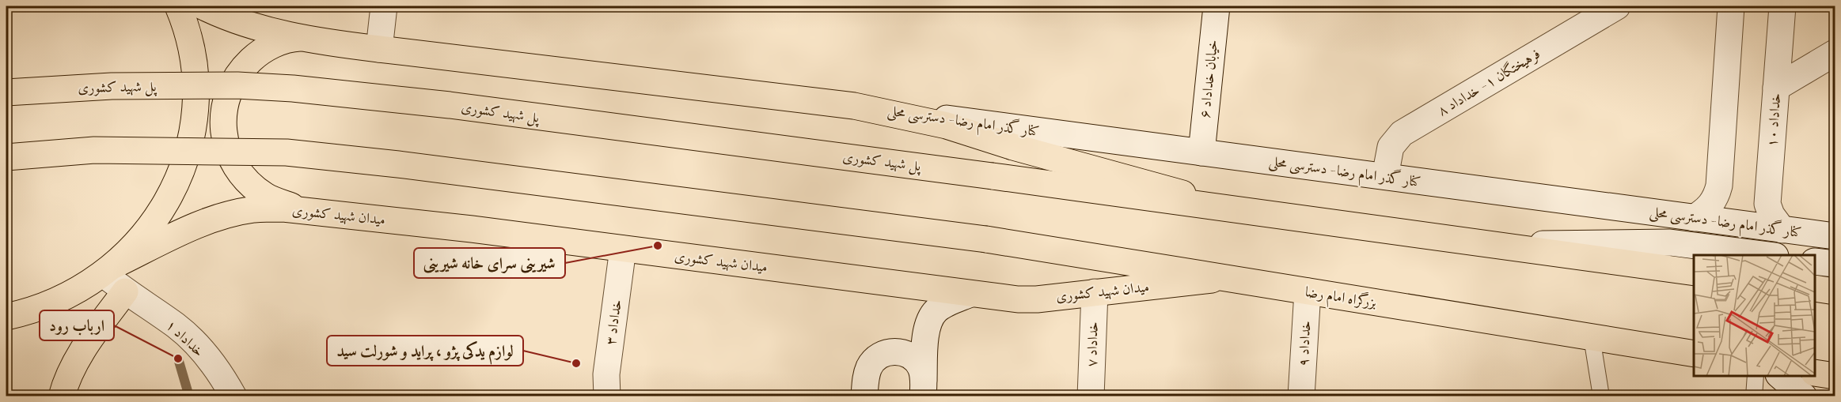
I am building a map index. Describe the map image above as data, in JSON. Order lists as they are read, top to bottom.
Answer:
{
  "streets": {
    "main road": [
      "خیابان خداداد ۶",
      "فرهیختگان ۱ - خداداد ۸",
      "پل شهید کشوری",
      "خداداد ۱۰",
      "کنار گذر امام رضا - دسترسی محلی",
      "میدان شهید کشوری",
      "بزرگراه امام رضا",
      "خداداد ۳",
      "خداداد ۱",
      "خداداد ۹",
      "خداداد ۷"
    ]
  },
  "crossings": [
    ["خیابان خداداد ۶", "کنار گذر امام رضا - دسترسی محلی"],
    ["فرهیختگان ۱ - خداداد ۸", "کنار گذر امام رضا - دسترسی محلی"],
    ["خداداد ۱۰", "کنار گذر امام رضا - دسترسی محلی"],
    ["میدان شهید کشوری", "بزرگراه امام رضا"],
    ["میدان شهید کشوری", "خداداد ۳"],
    ["میدان شهید کشوری", "خداداد ۱"],
    ["میدان شهید کشوری", "خداداد ۷"],
    ["بزرگراه امام رضا", "خداداد ۹"]
  ],
  "places": ["شیرینی سرای خانه شیرینی", "ارباب رود", "لوازم یدکی پژو ، پراید و شورلت سید"]
}
